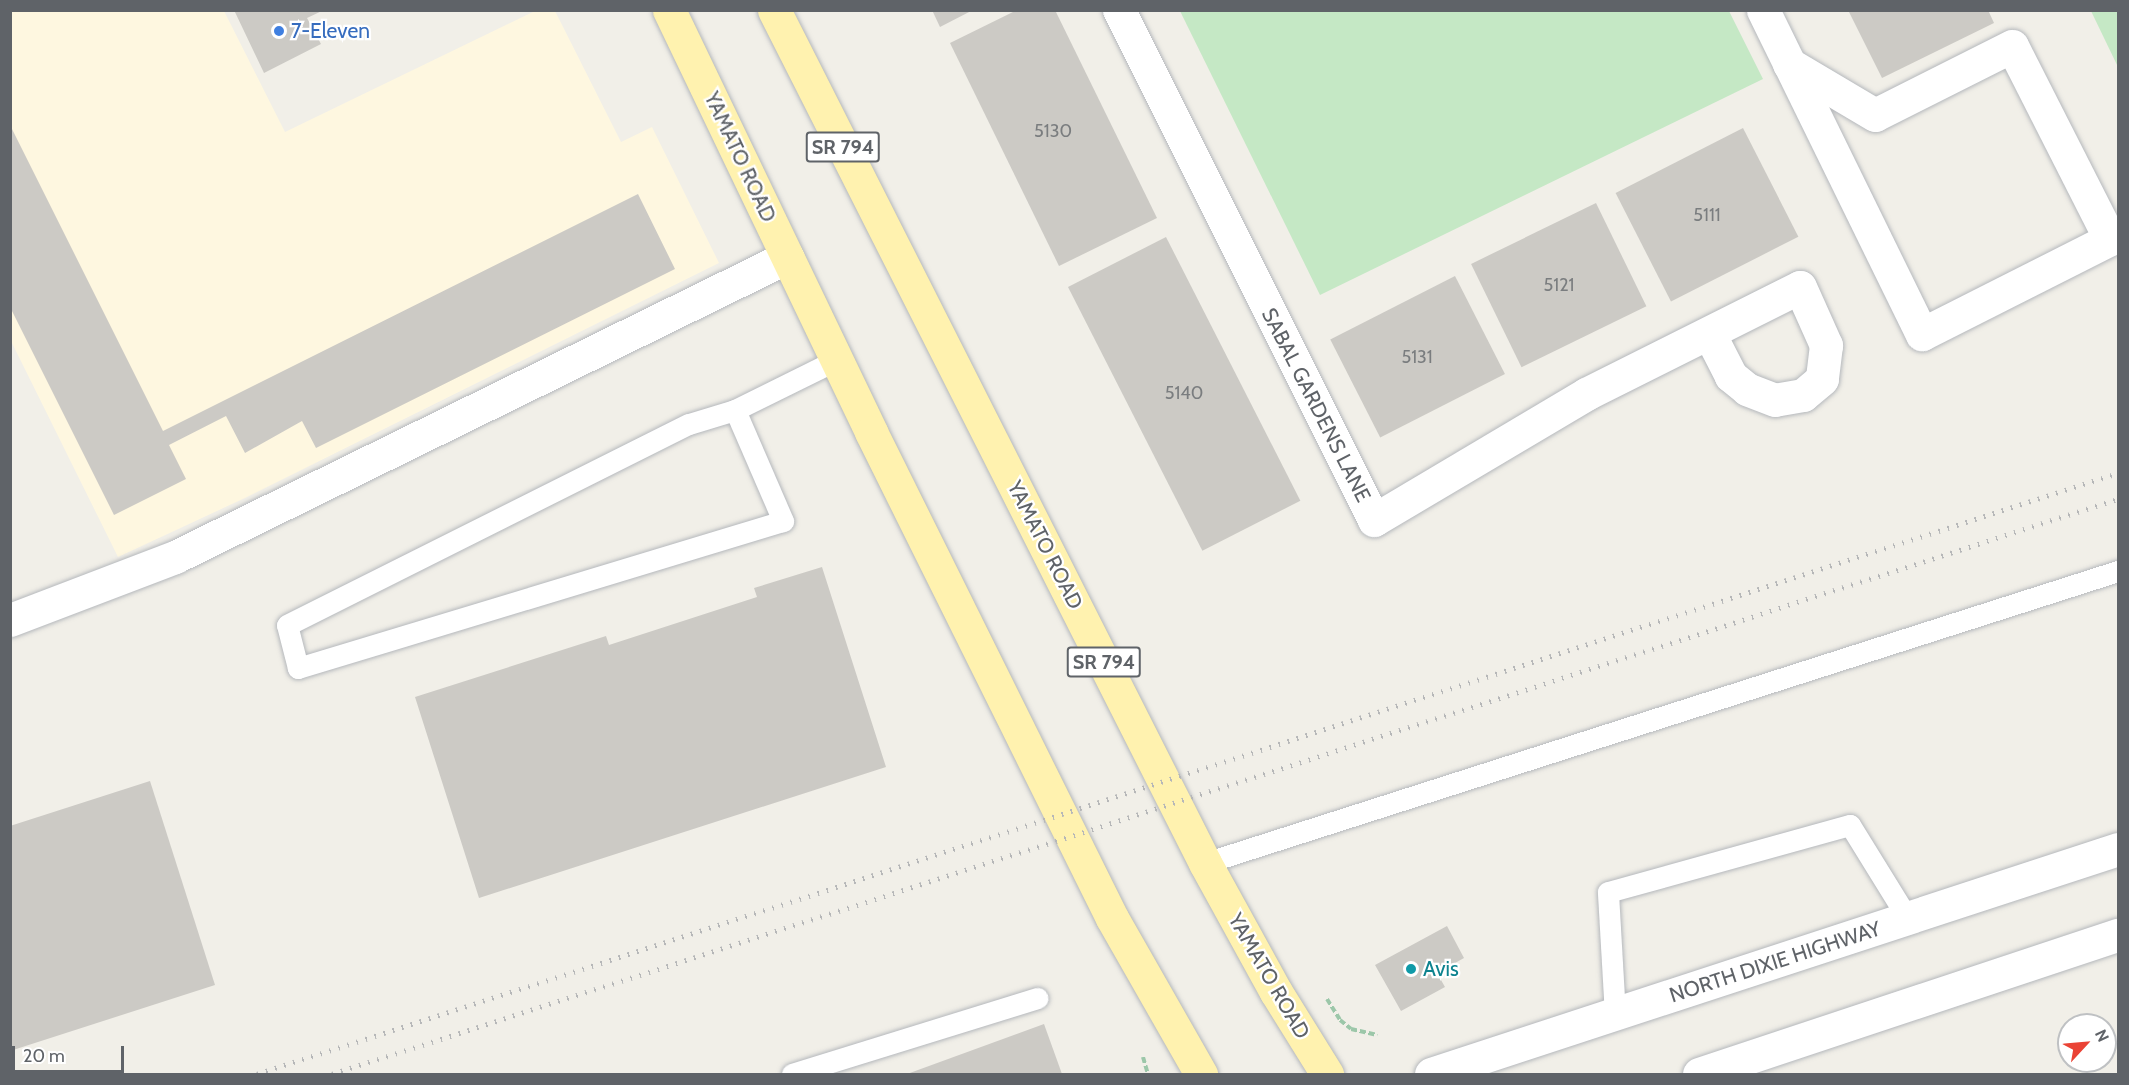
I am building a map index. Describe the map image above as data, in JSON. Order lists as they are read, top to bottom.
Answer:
{
  "streets": {
    "main road": ["SR 794", "YAMATO ROAD"],
    "street": ["SABAL GARDENS LANE", "NORTH DIXIE HIGHWAY"]
  },
  "places": ["7-Eleven", "Avis"],
  "house_numbers": [
    "5130",
    "5111",
    "5121",
    "5131",
    "5140"
  ],
  "scale_bar": "20 m",
  "north": "top right"
}
